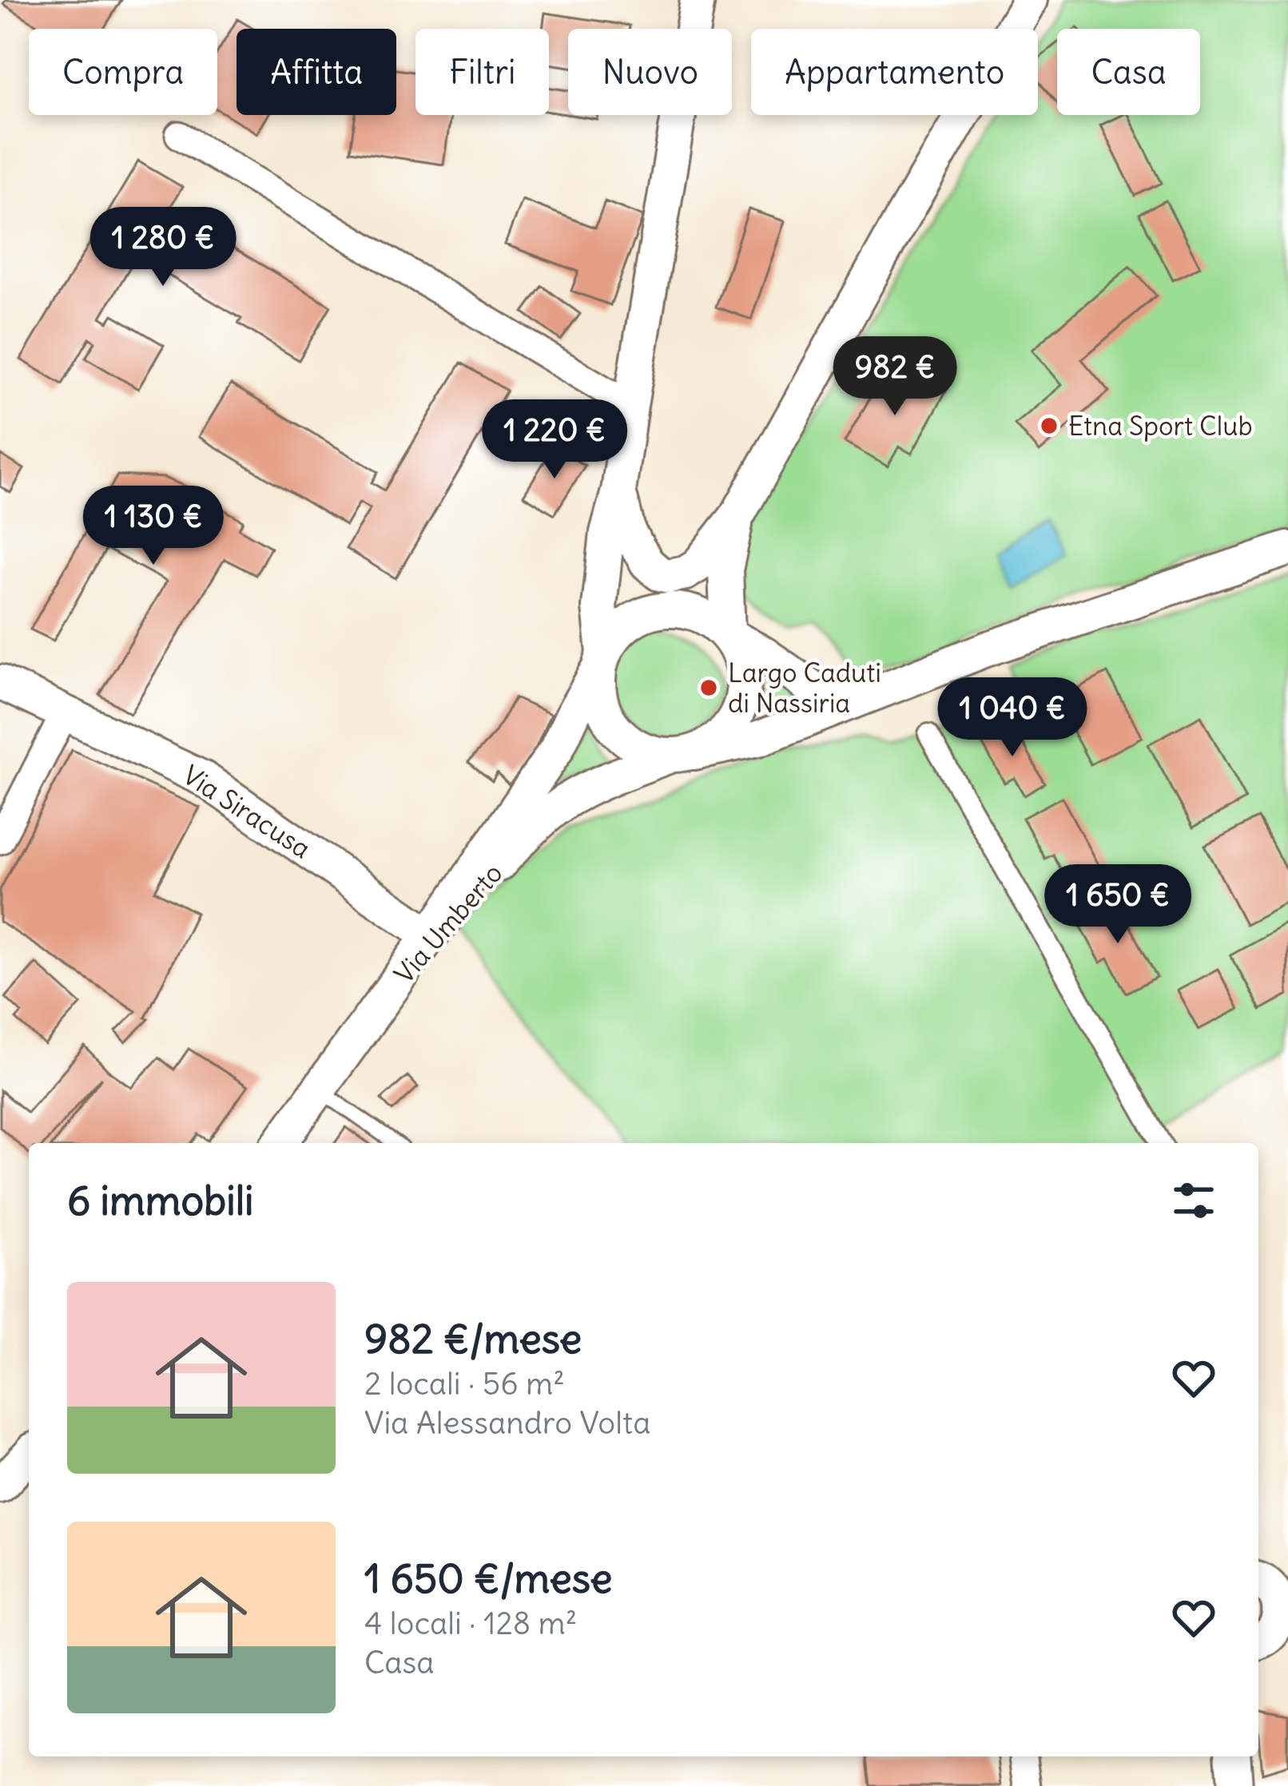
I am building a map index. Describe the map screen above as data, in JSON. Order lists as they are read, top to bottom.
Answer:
{
  "streets": {
    "street": ["Via Siracusa", "Via Umberto"]
  },
  "crossings": [
    ["Via Siracusa", "Via Umberto"]
  ],
  "places": ["Etna Sport Club", "Largo Caduti di Nassiria"],
  "page": {
    "chip": [
      "Compra",
      "Affitta",
      "Filtri",
      "Nuovo",
      "Appartamento",
      "Casa"
    ],
    "price": [
      "1 280 €",
      "982 €",
      "1 220 €",
      "1 130 €",
      "1 040 €",
      "1 650 €"
    ],
    "heading": "6 immobili",
    "list": [
      {
        "name": "982 €/mese",
        "note": "2 locali · 56 m² · Via Alessandro Volta"
      },
      {
        "name": "1 650 €/mese",
        "note": "4 locali · 128 m² · Casa"
      }
    ]
  }
}
